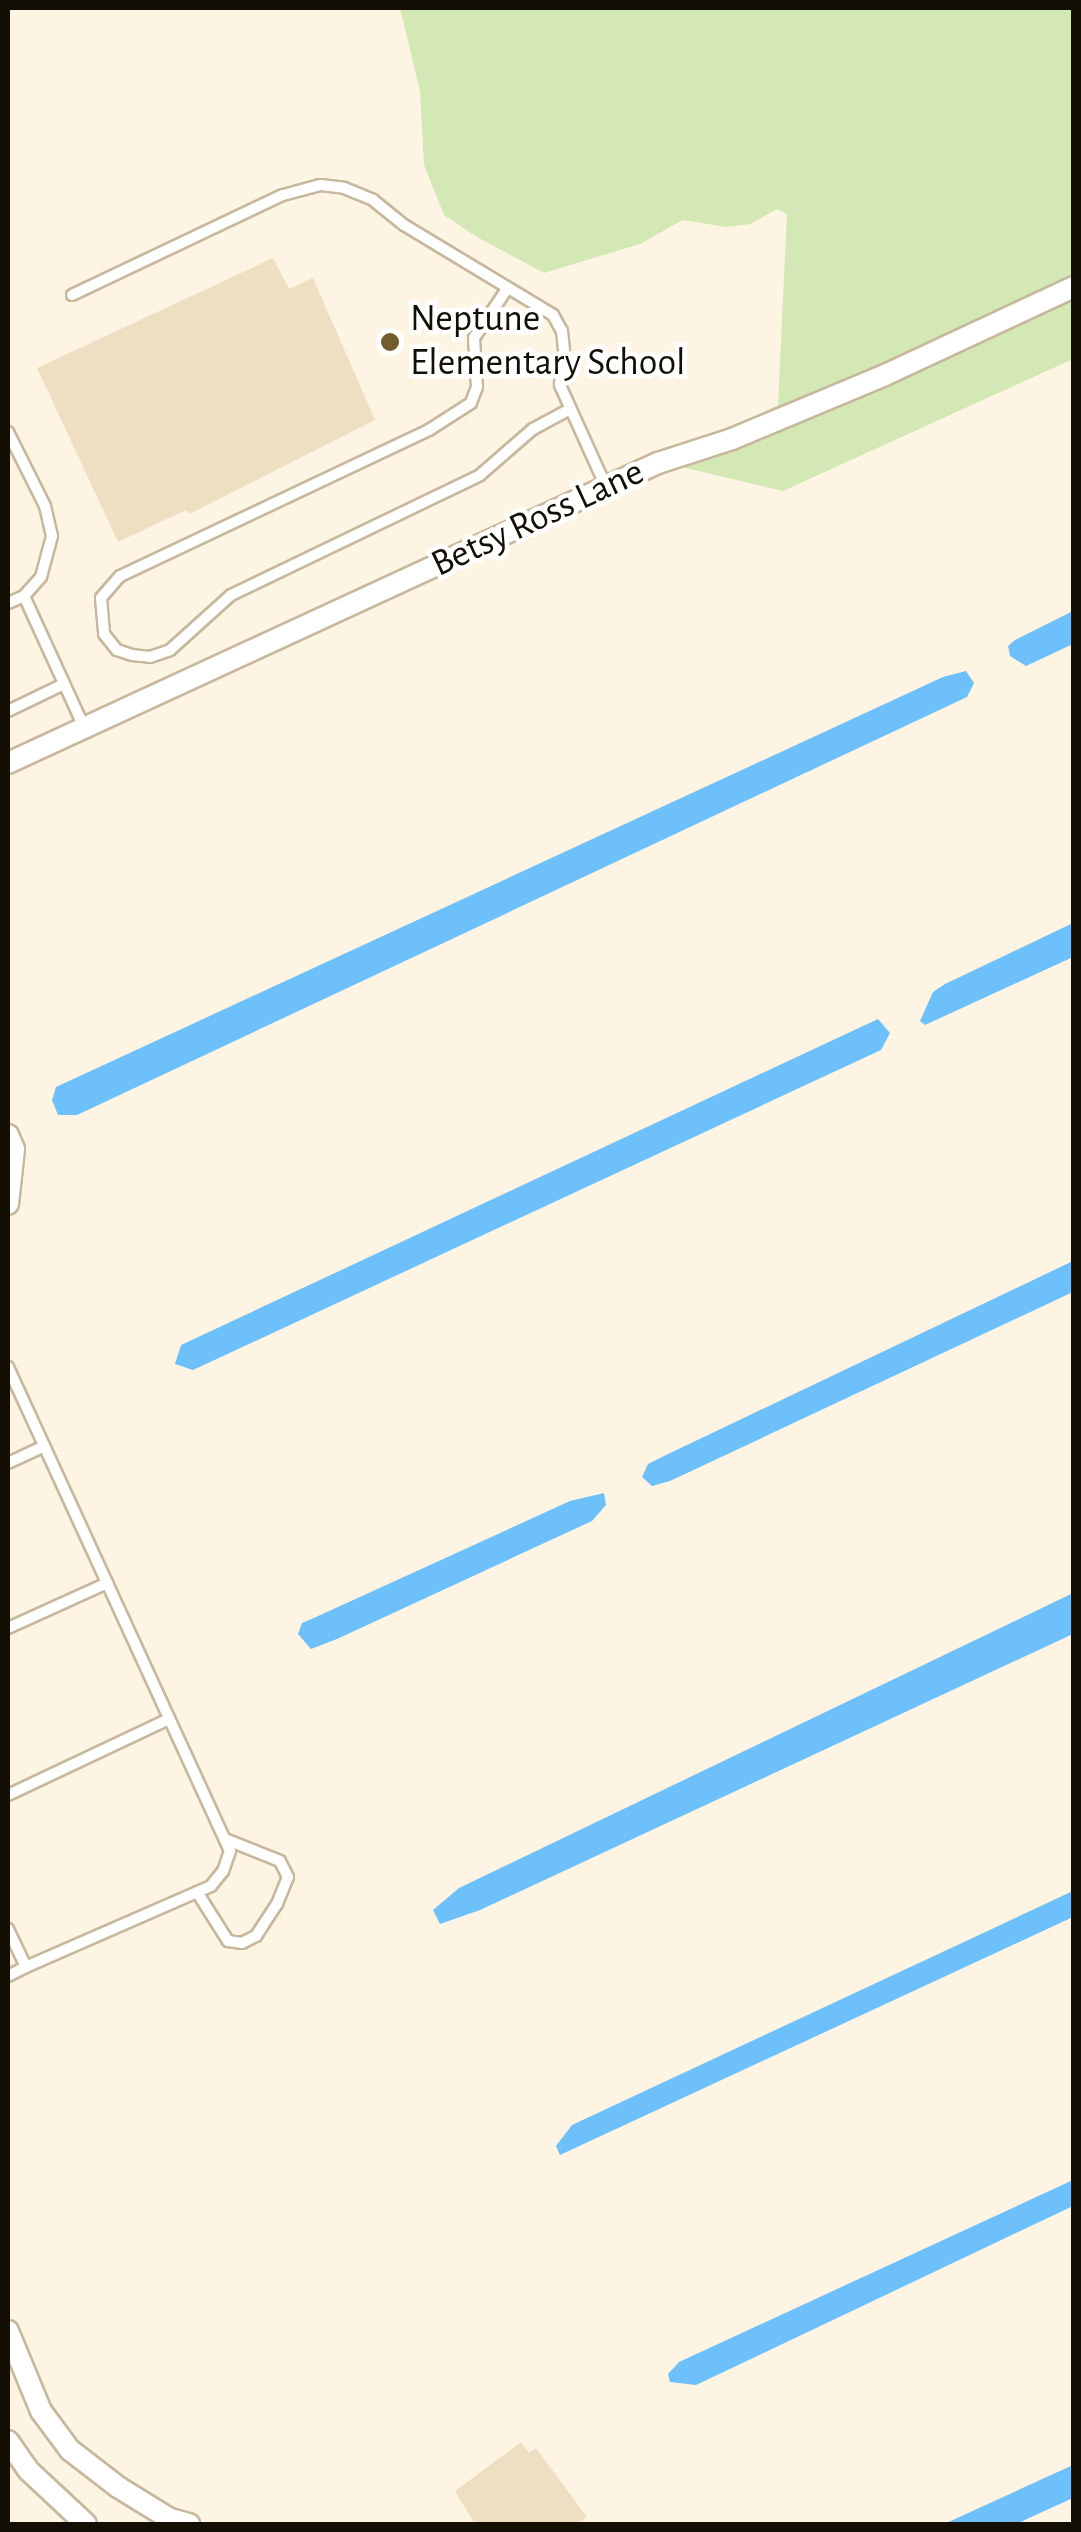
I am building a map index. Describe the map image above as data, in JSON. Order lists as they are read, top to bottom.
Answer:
{
  "streets": {
    "street": ["Betsy Ross Lane"]
  },
  "places": ["Neptune Elementary School"]
}
